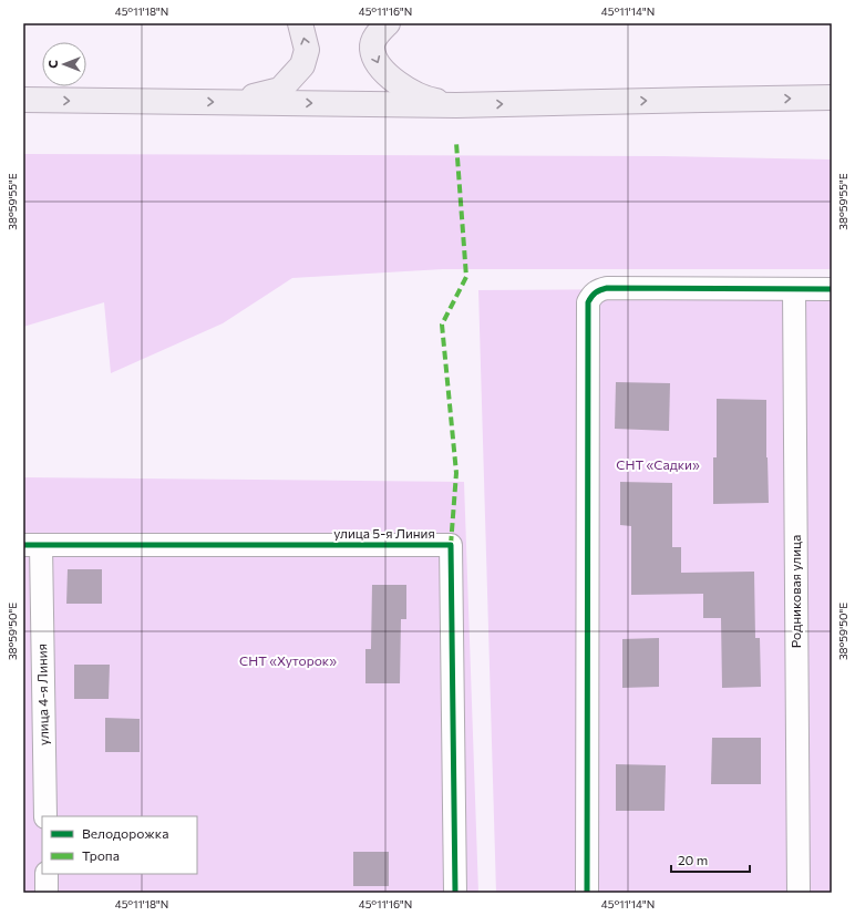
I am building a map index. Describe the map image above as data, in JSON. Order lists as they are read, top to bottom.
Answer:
{
  "streets": {
    "street": ["улица 5-я Линия", "Родниковая улица", "улица 4-я Линия"]
  },
  "crossings": [
    ["улица 5-я Линия", "улица 4-я Линия"]
  ],
  "parks": ["СНТ «Садки»", "СНТ «Хуторок»"],
  "legend": ["Велодорожка", "Тропа"],
  "scale_bar": "20 m",
  "north": "left",
  "coordinates": [
    "45°11'18\"N",
    "45°11'16\"N",
    "45°11'14\"N",
    "38°59'55\"E",
    "38°59'50\"E"
  ]
}
